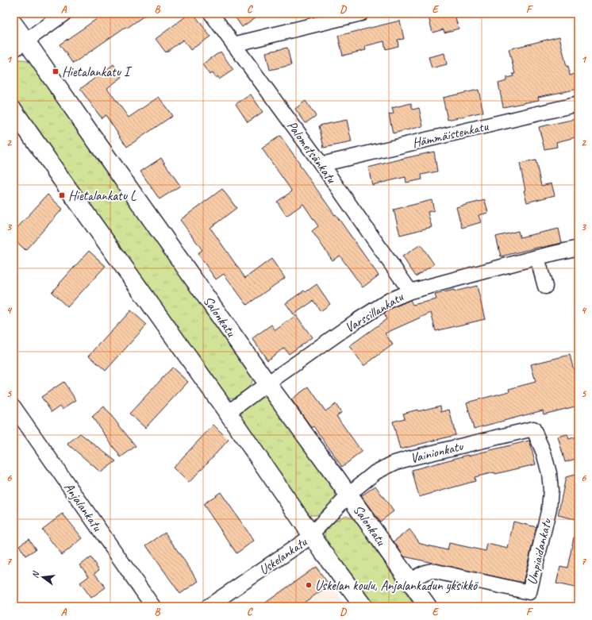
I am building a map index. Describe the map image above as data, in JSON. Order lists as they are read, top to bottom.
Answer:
{
  "streets": {
    "main road": ["Salonkatu"],
    "street": [
      "Hämmäistenkatu",
      "Palometsänkatu",
      "Varssillankatu",
      "Vainionkatu",
      "Anjalankatu",
      "Umpiaidankatu",
      "Uskelankatu"
    ]
  },
  "crossings": [
    ["Hämmäistenkatu", "Palometsänkatu"],
    ["Palometsänkatu", "Varssillankatu"],
    ["Varssillankatu", "Salonkatu"],
    ["Salonkatu", "Vainionkatu"],
    ["Salonkatu", "Umpiaidankatu"],
    ["Salonkatu", "Uskelankatu"],
    ["Vainionkatu", "Umpiaidankatu"],
    ["Vainionkatu", "Uskelankatu"]
  ],
  "places": {
    "transit": ["Hietalankatu I", "Hietalankatu L"],
    "other": ["Uskelan koulu, Anjalankadun yksikkö"]
  },
  "north": "left",
  "grid": {
    "columns": [
      "A",
      "B",
      "C",
      "D",
      "E",
      "F"
    ],
    "rows": [
      "1",
      "2",
      "3",
      "4",
      "5",
      "6",
      "7"
    ]
  }
}
